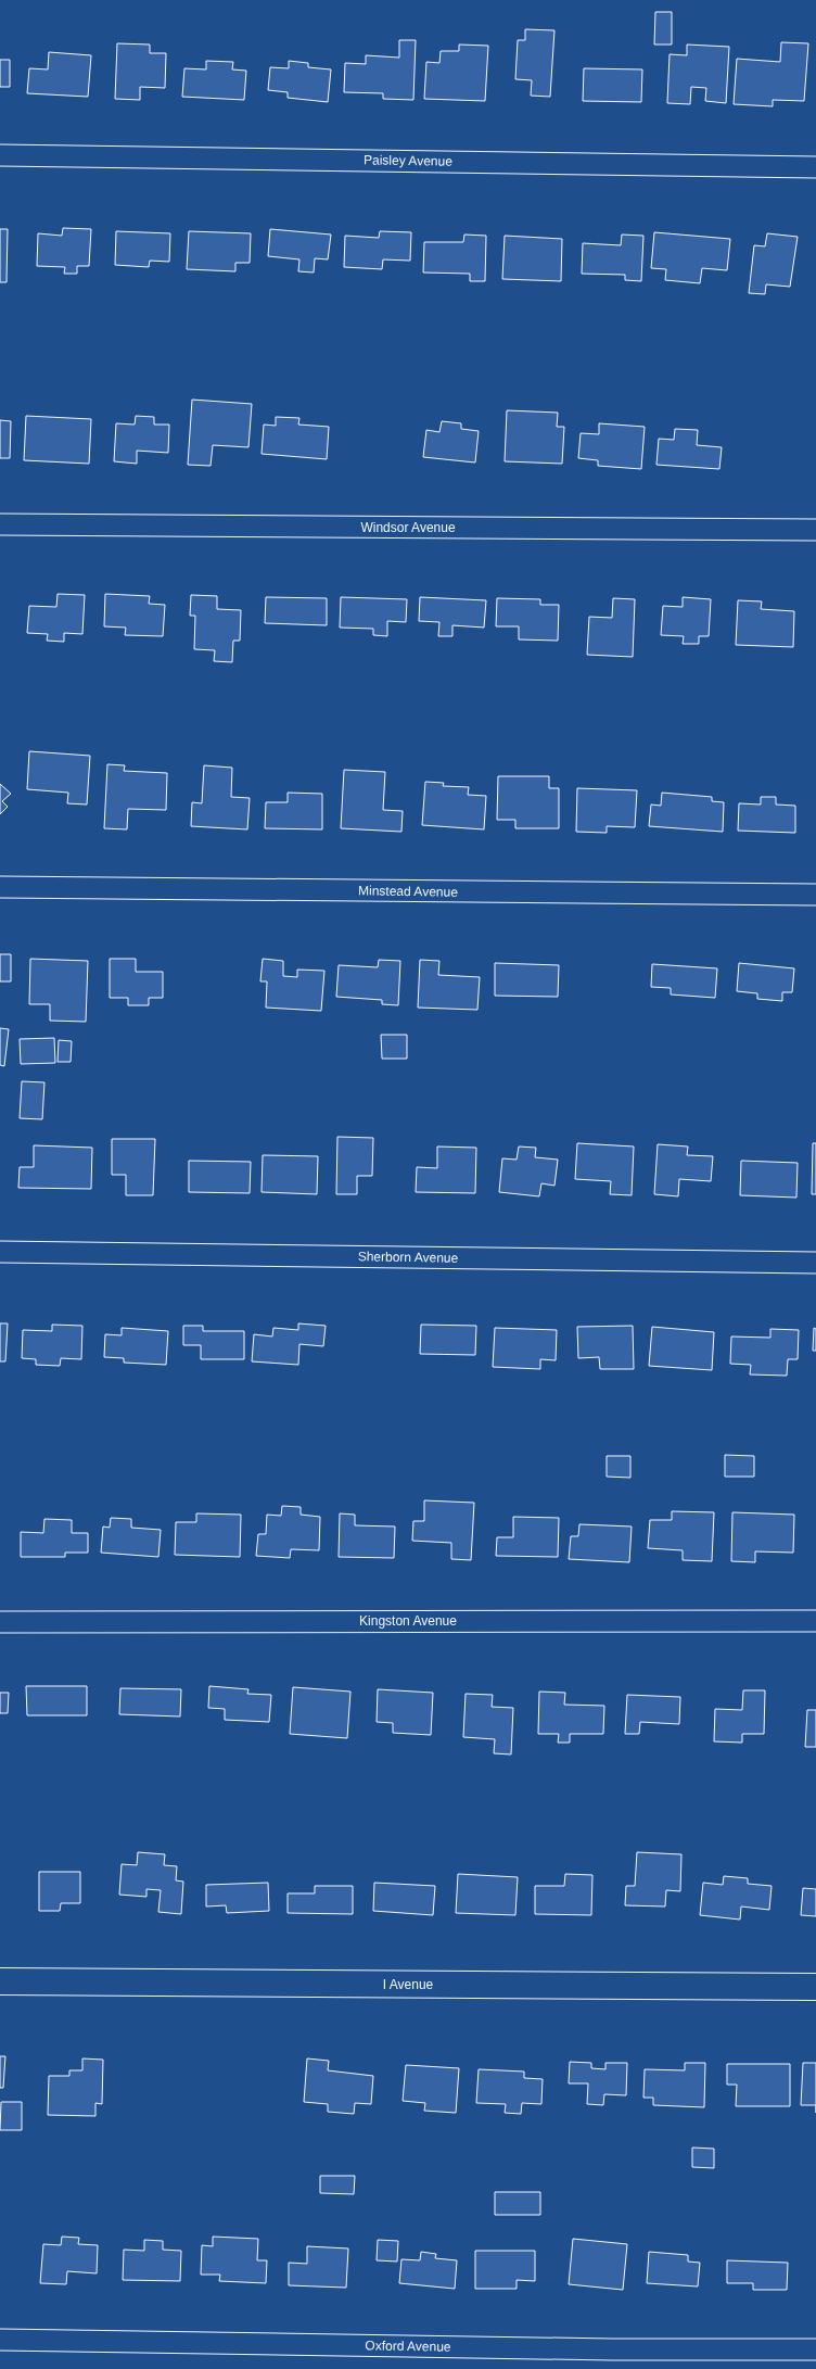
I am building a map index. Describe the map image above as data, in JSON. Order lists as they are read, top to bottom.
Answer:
{
  "streets": {
    "main road": ["I Avenue"],
    "street": [
      "Paisley Avenue",
      "Windsor Avenue",
      "Minstead Avenue",
      "Sherborn Avenue",
      "Kingston Avenue",
      "Oxford Avenue"
    ]
  }
}
